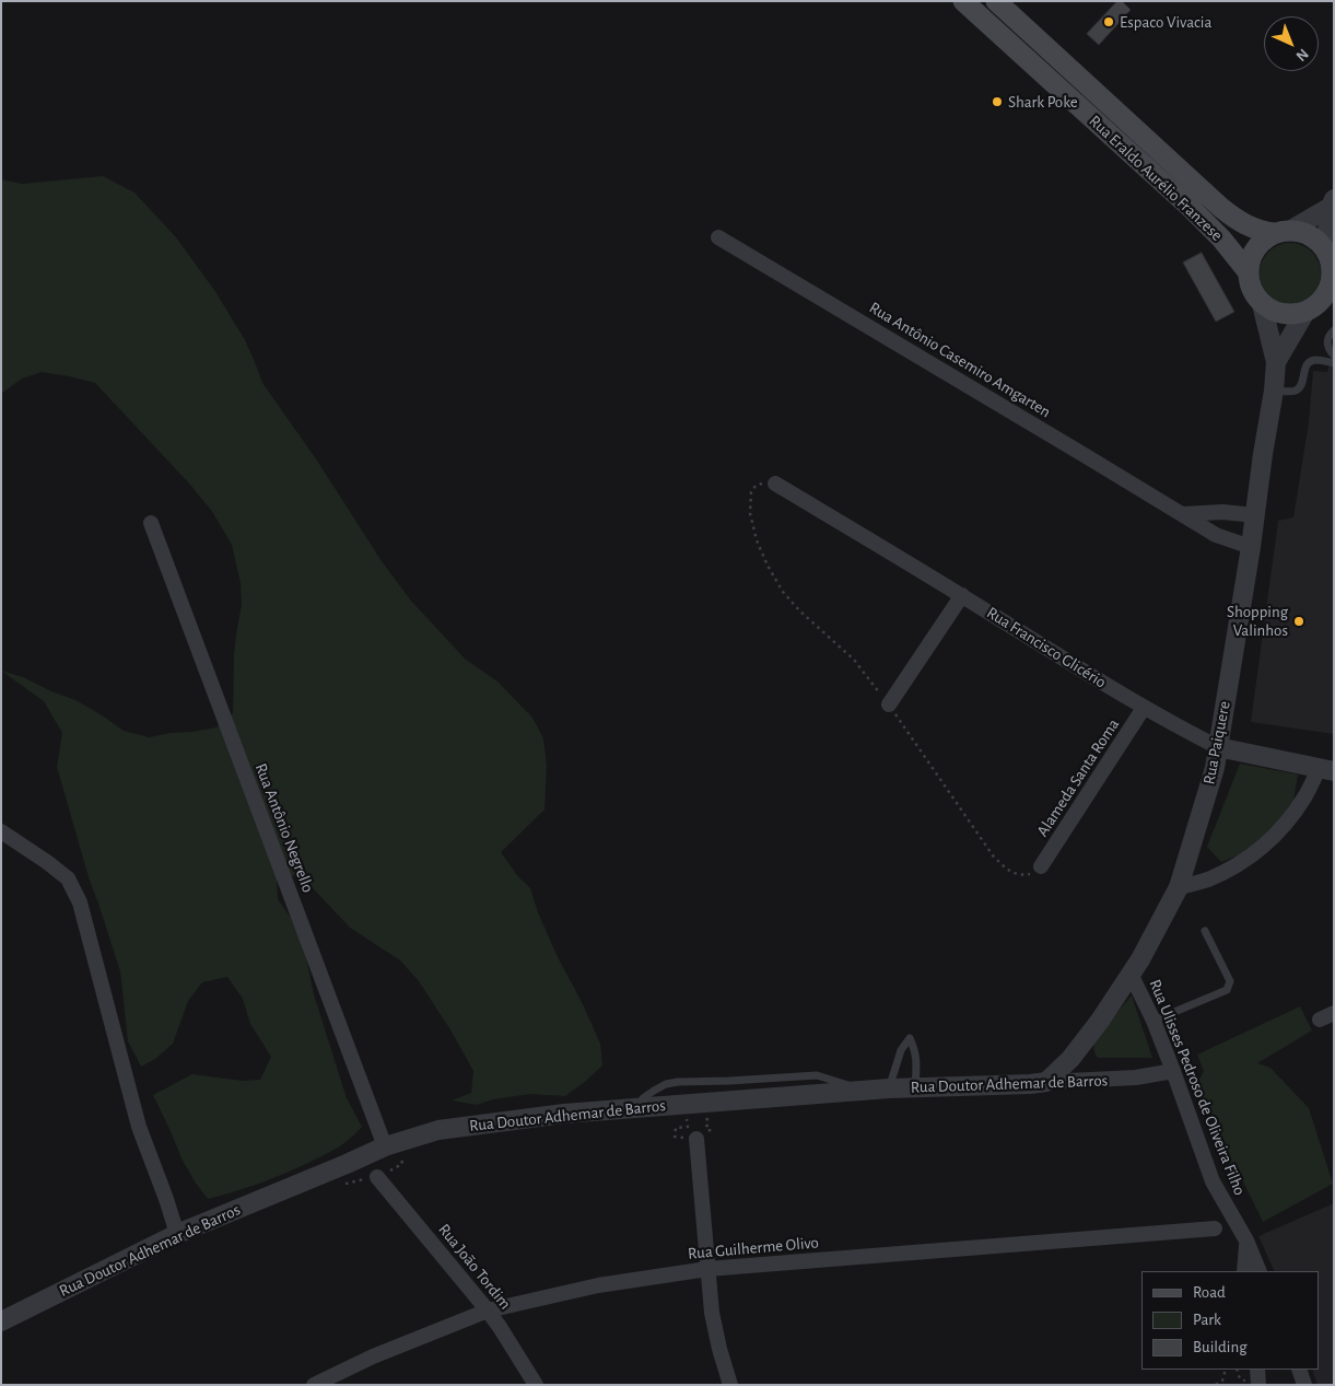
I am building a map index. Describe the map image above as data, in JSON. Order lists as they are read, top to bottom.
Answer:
{
  "streets": {
    "main road": ["Rua Eraldo Aurélio Franzese"],
    "street": [
      "Rua Antônio Casemiro Amgarten",
      "Rua Francisco Glicério",
      "Rua Paiquere",
      "Alameda Santa Roma",
      "Rua Antônio Negrello",
      "Rua Doutor Adhemar de Barros",
      "Rua Ulisses Pedroso de Oliveira Filho",
      "Rua Guilherme Olivo",
      "Rua João Tordim"
    ]
  },
  "crossings": [
    ["Rua Eraldo Aurélio Franzese", "Rua Paiquere"],
    ["Rua Antônio Casemiro Amgarten", "Rua Paiquere"],
    ["Rua Francisco Glicério", "Rua Paiquere"],
    ["Rua Francisco Glicério", "Alameda Santa Roma"],
    ["Rua Paiquere", "Rua Doutor Adhemar de Barros"],
    ["Rua Paiquere", "Rua Ulisses Pedroso de Oliveira Filho"],
    ["Rua Antônio Negrello", "Rua Doutor Adhemar de Barros"],
    ["Rua Doutor Adhemar de Barros", "Rua Ulisses Pedroso de Oliveira Filho"],
    ["Rua Guilherme Olivo", "Rua João Tordim"]
  ],
  "places": ["Espaco Vivacia", "Shark Poke", "Shopping Valinhos"],
  "legend": ["Road", "Park", "Building"],
  "north": "bottom right"
}
